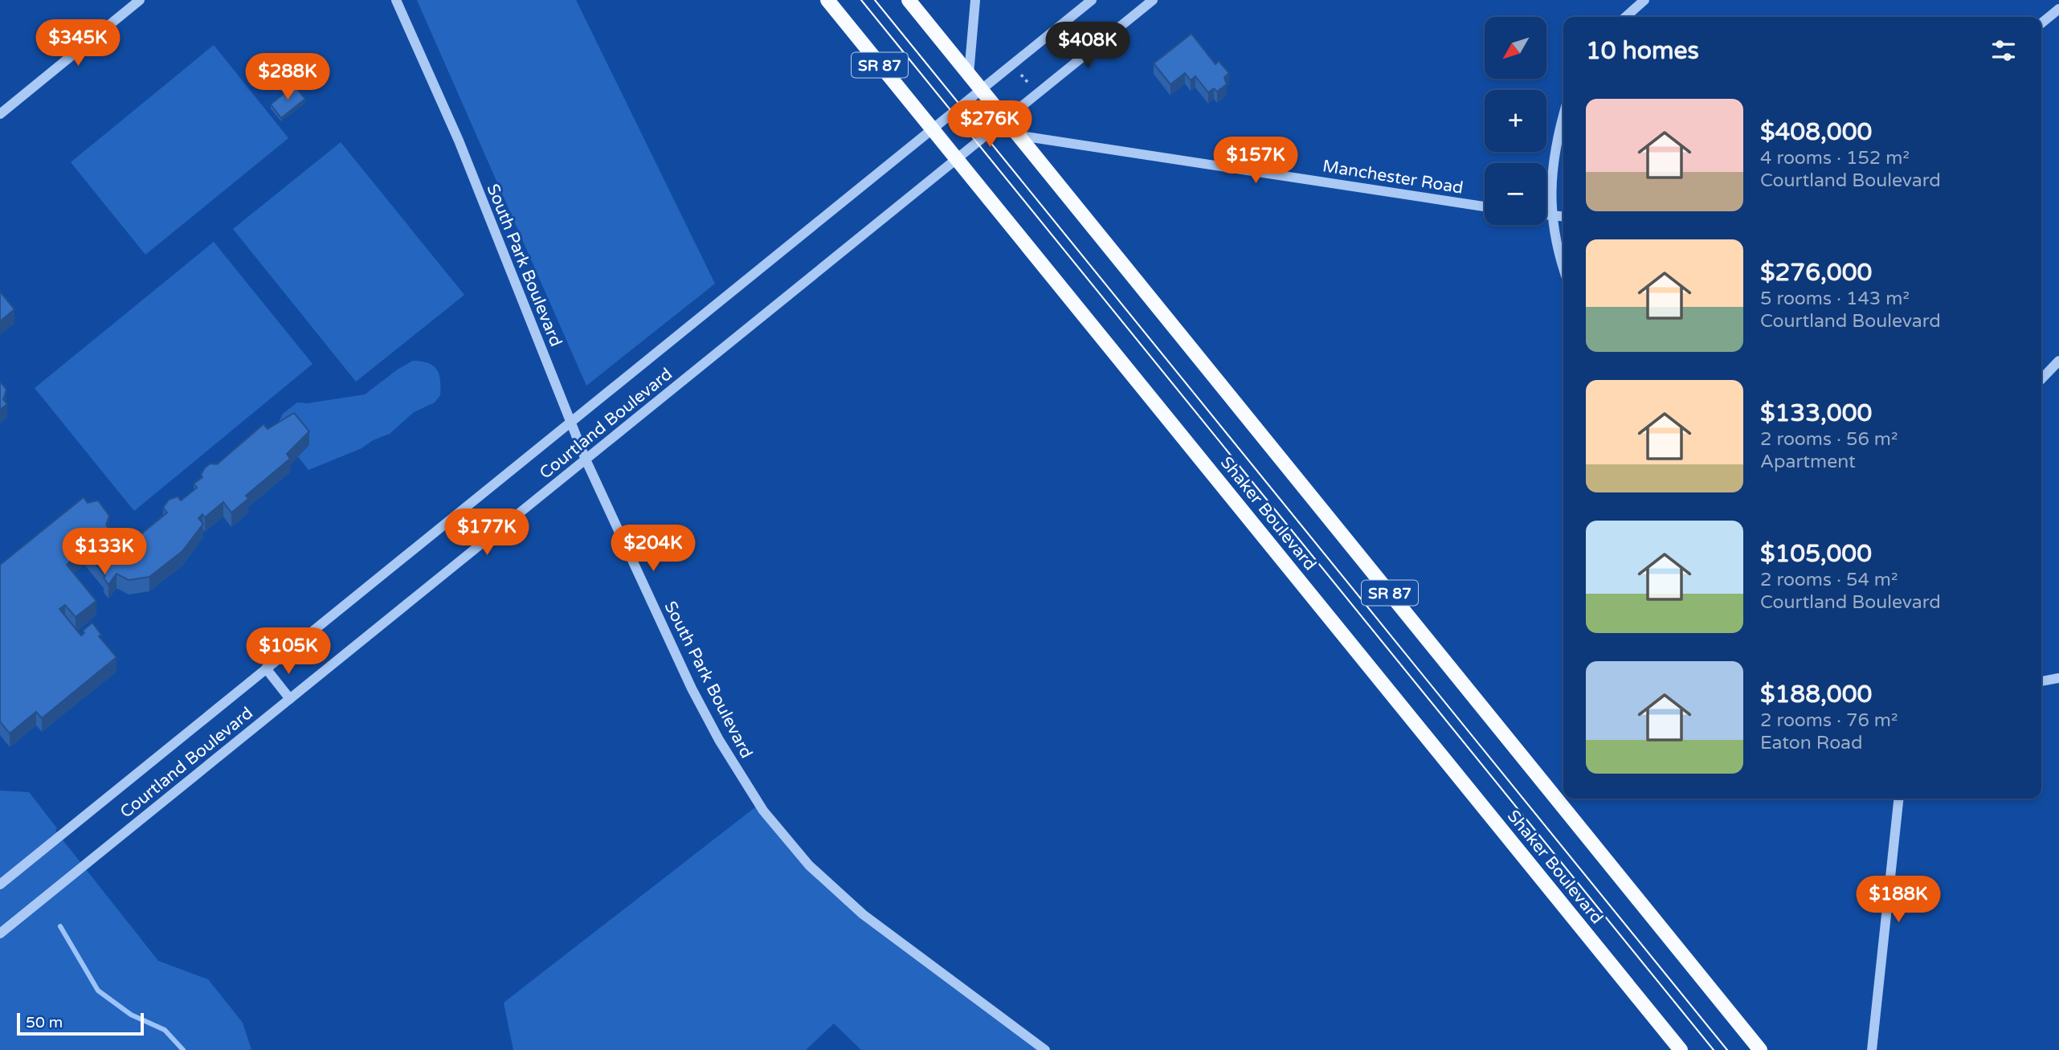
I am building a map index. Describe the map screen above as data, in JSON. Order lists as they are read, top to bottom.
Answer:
{
  "streets": {
    "main road": ["SR 87", "Shaker Boulevard"],
    "street": ["Manchester Road", "South Park Boulevard", "Courtland Boulevard"]
  },
  "crossings": [
    ["SR 87", "Manchester Road"],
    ["SR 87", "Courtland Boulevard"],
    ["South Park Boulevard", "Courtland Boulevard"],
    ["Courtland Boulevard", "Shaker Boulevard"]
  ],
  "scale_bar": "50 m",
  "north": "bottom left",
  "page": {
    "map_buttons": ["+", "−"],
    "heading": "10 homes",
    "price": [
      "$345K",
      "$408K",
      "$288K",
      "$276K",
      "$157K",
      "$177K",
      "$204K",
      "$133K",
      "$105K",
      "$188K"
    ],
    "list": [
      {
        "name": "$408,000",
        "note": "4 rooms · 152 m² · Courtland Boulevard"
      },
      {
        "name": "$276,000",
        "note": "5 rooms · 143 m² · Courtland Boulevard"
      },
      {
        "name": "$133,000",
        "note": "2 rooms · 56 m² · Apartment"
      },
      {
        "name": "$105,000",
        "note": "2 rooms · 54 m² · Courtland Boulevard"
      },
      {
        "name": "$188,000",
        "note": "2 rooms · 76 m² · Eaton Road"
      }
    ],
    "scale": "50 m"
  }
}
